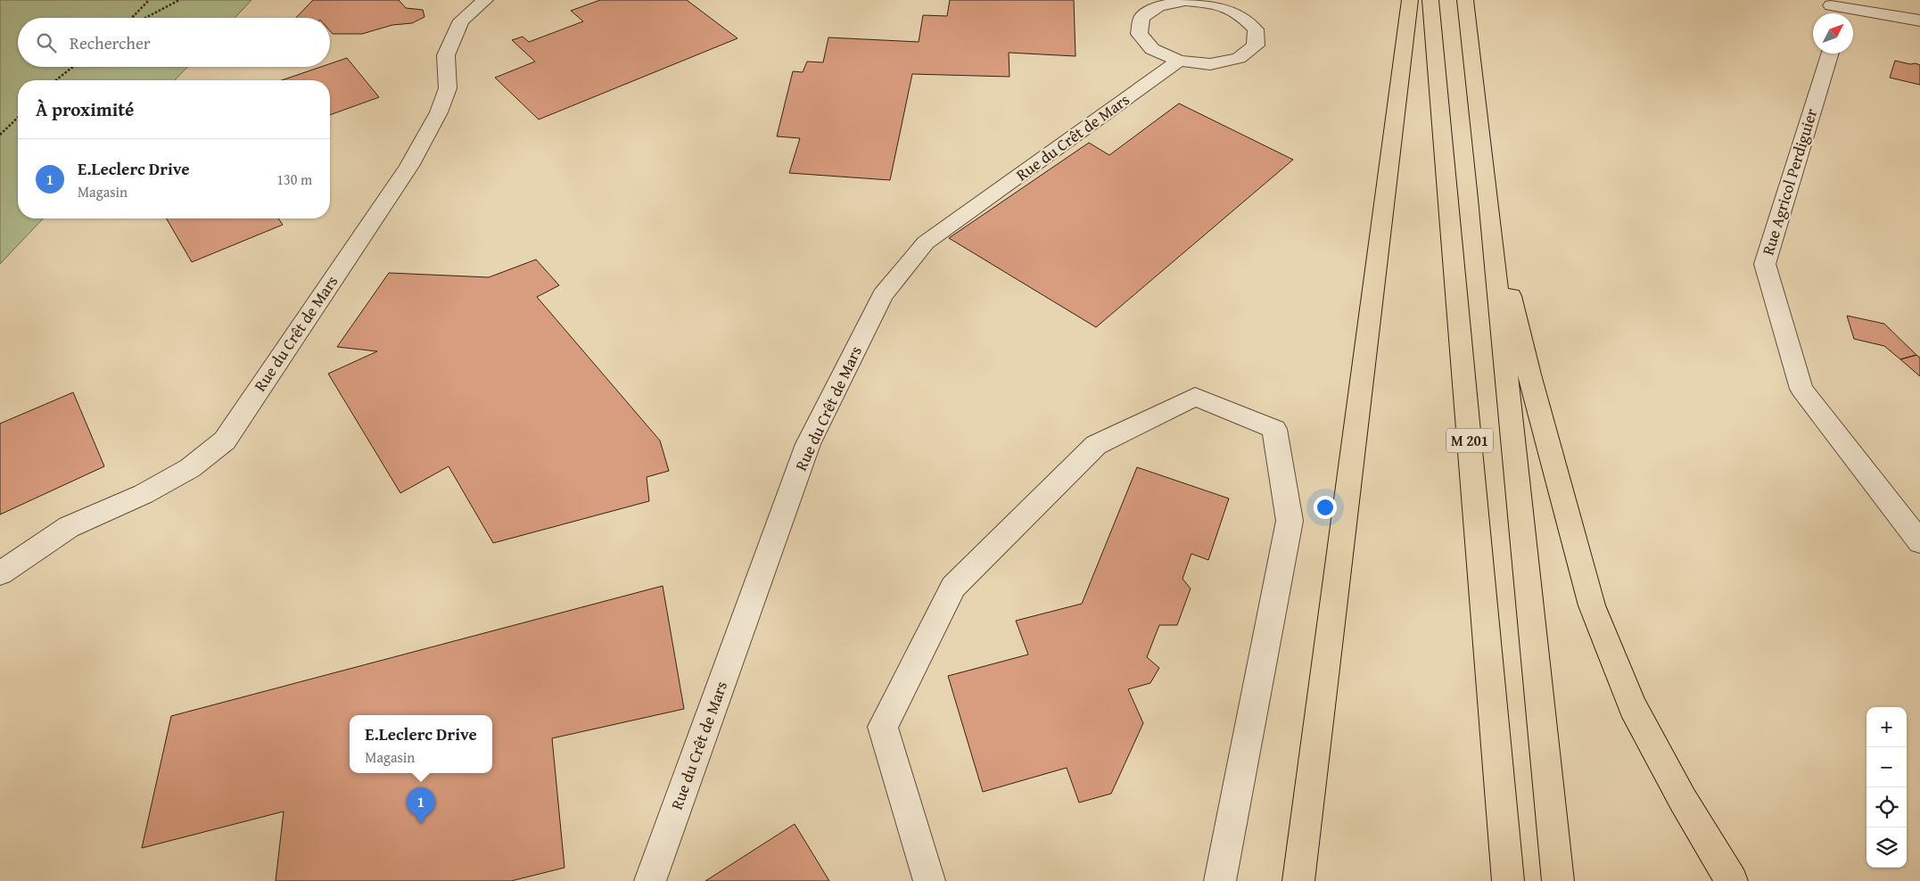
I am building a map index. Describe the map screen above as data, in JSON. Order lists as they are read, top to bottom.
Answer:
{
  "streets": {
    "highway": ["M 201"],
    "street": ["Rue du Crêt de Mars", "Rue Agricol Perdiguier"]
  },
  "north": "top right",
  "page": {
    "search": "Rechercher",
    "heading": "À proximité",
    "list": [
      {
        "mark": "1",
        "name": "E.Leclerc Drive",
        "note": "Magasin",
        "value": "130 m"
      }
    ],
    "map_buttons": ["+", "−"],
    "popup": ["E.Leclerc Drive", "Magasin"],
    "pins": "1"
  }
}
